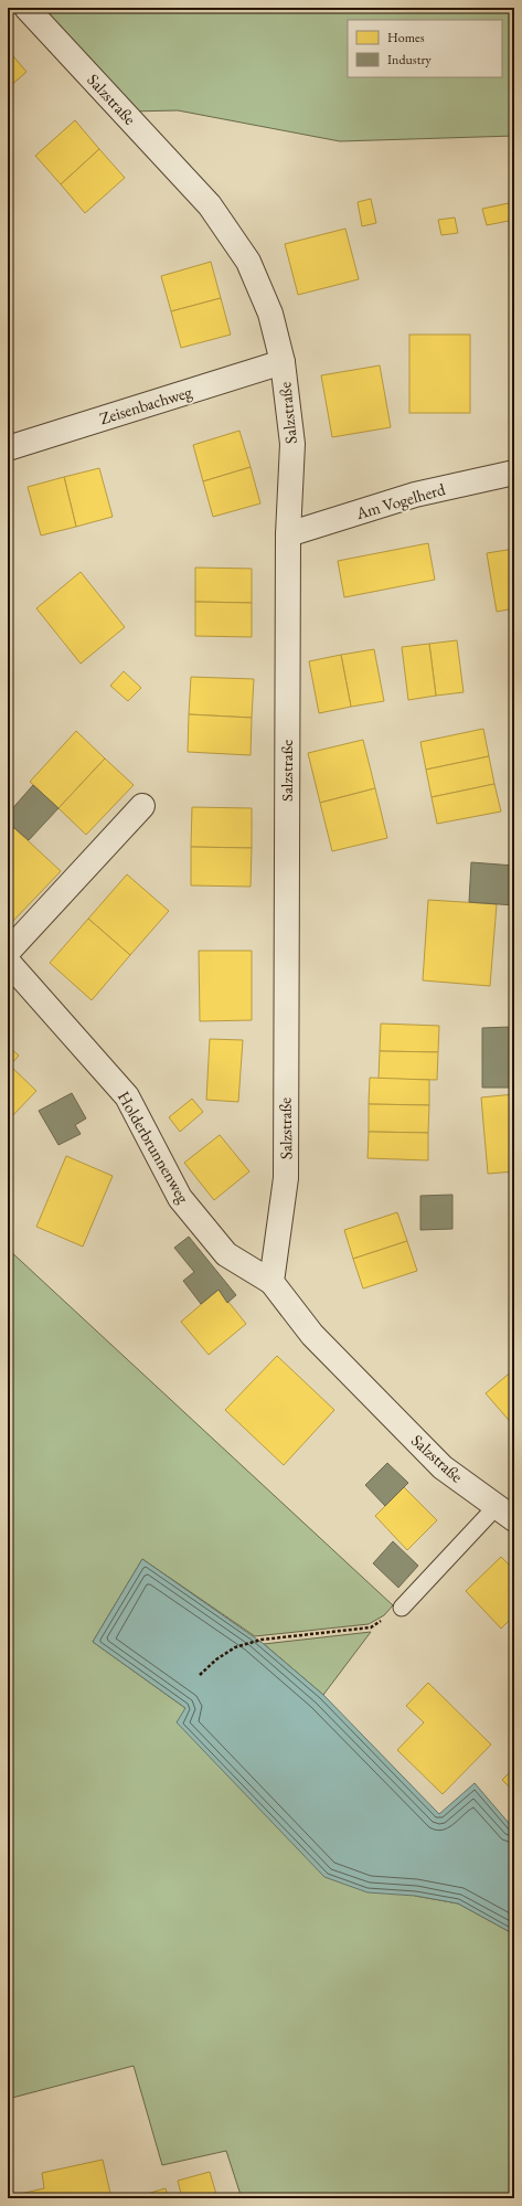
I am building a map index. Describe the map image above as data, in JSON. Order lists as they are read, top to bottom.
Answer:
{
  "streets": {
    "street": [
      "Salzstraße",
      "Zeisenbachweg",
      "Am Vogelherd",
      "Holderbrunnenweg"
    ]
  },
  "crossings": [
    ["Salzstraße", "Zeisenbachweg"],
    ["Salzstraße", "Am Vogelherd"],
    ["Salzstraße", "Holderbrunnenweg"]
  ],
  "legend": ["Homes", "Industry"]
}
